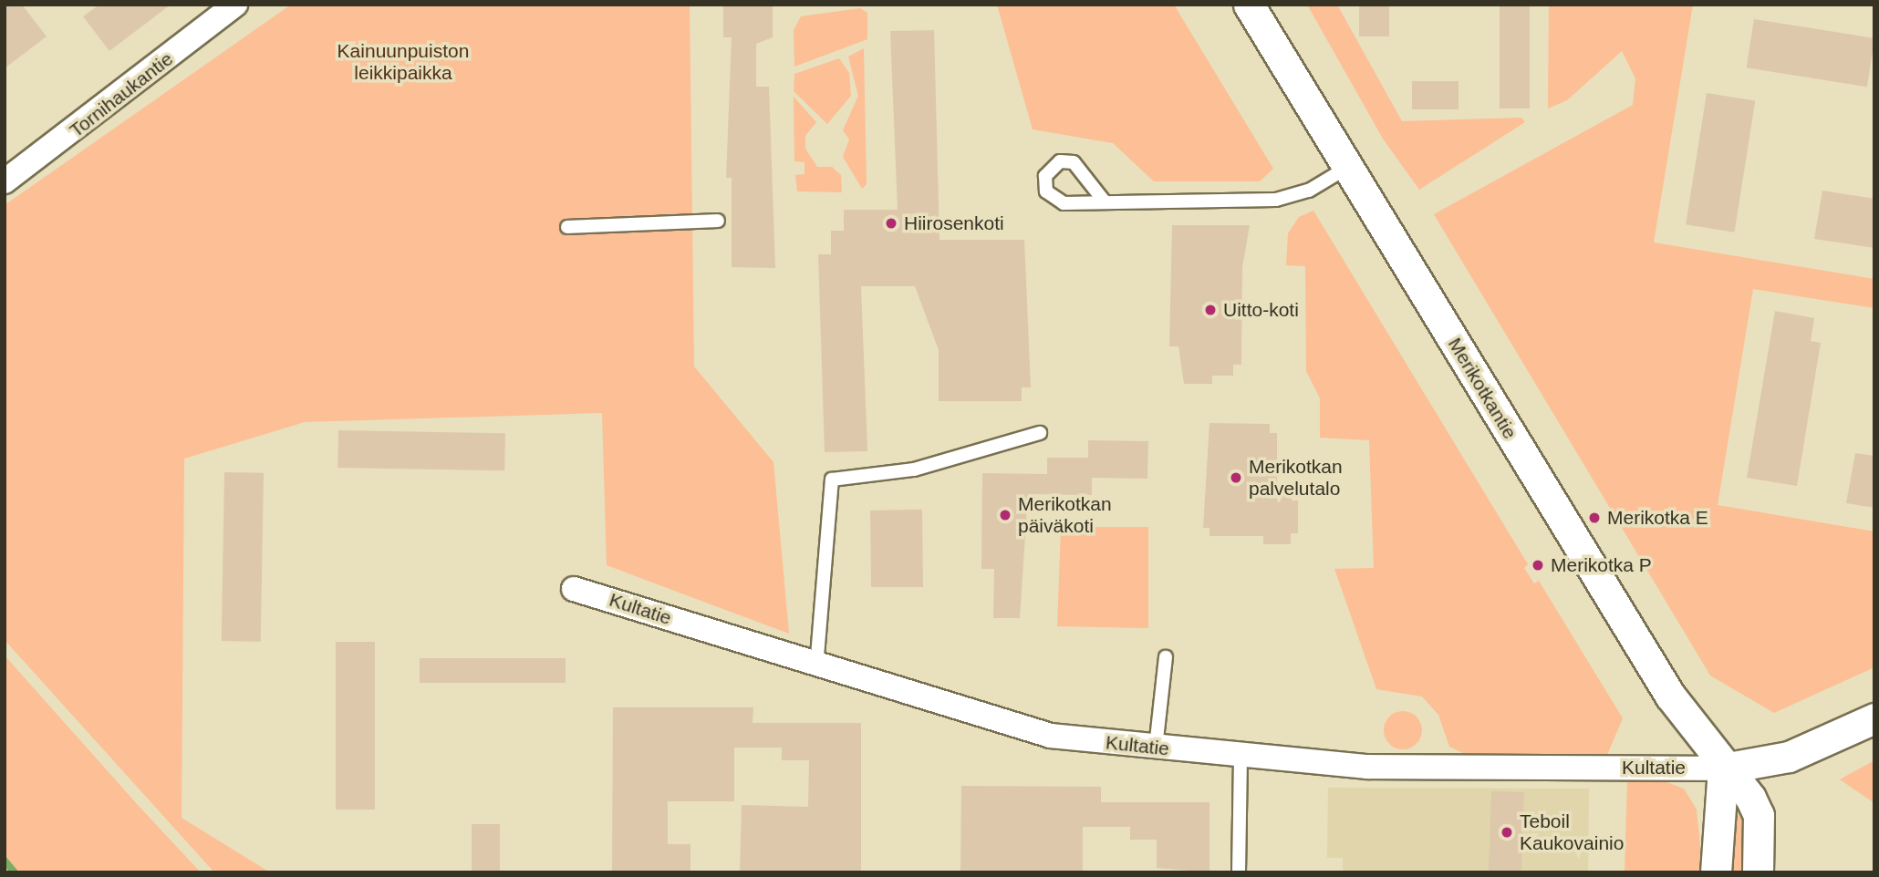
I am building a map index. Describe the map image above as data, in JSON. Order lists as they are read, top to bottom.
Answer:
{
  "streets": {
    "street": ["Tornihaukantie", "Merikotkantie", "Kultatie"]
  },
  "crossings": [
    ["Merikotkantie", "Kultatie"]
  ],
  "parks": ["Kainuunpuiston leikkipaikka"],
  "places": [
    "Hiirosenkoti",
    "Uitto-koti",
    "Merikotkan palvelutalo",
    "Merikotkan päiväkoti",
    "Merikotka E",
    "Merikotka P",
    "Teboil Kaukovainio"
  ]
}
